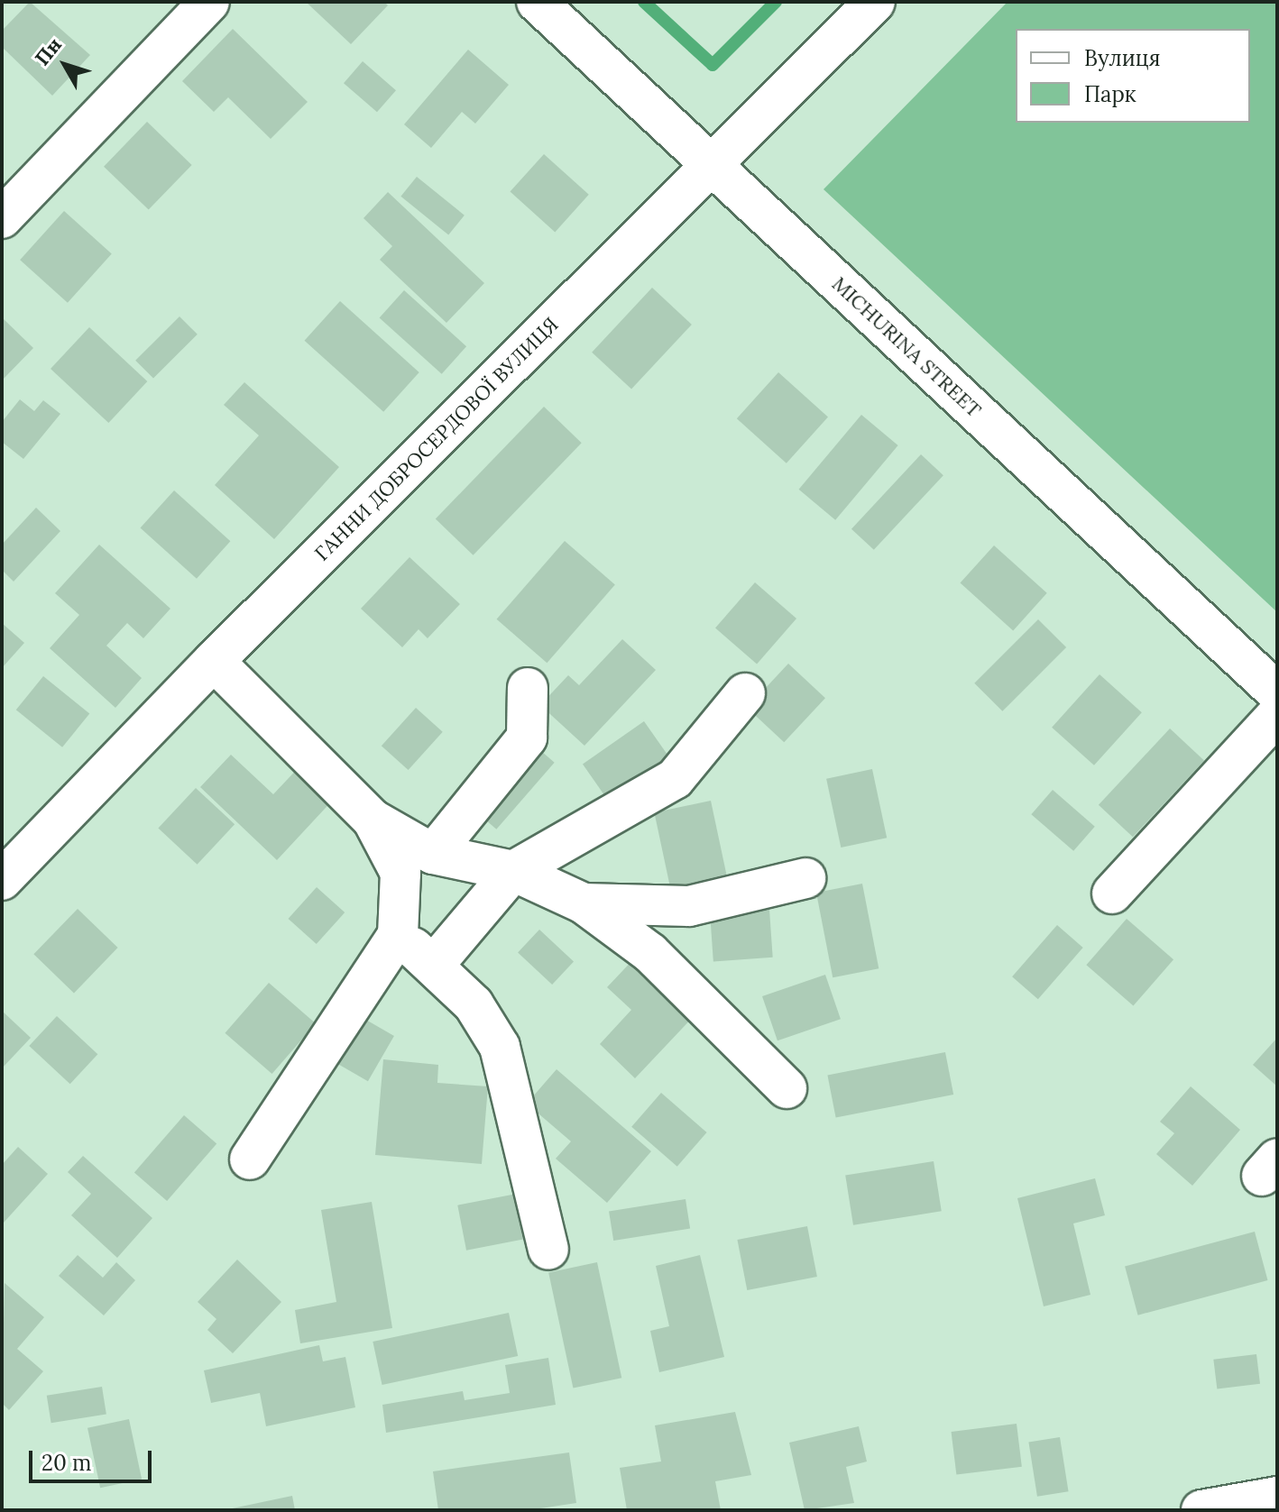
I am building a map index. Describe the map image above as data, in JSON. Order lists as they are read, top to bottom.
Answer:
{
  "streets": {
    "street": ["MICHURINA STREET", "ГАННИ ДОБРОСЕРДОВОЇ ВУЛИЦЯ"]
  },
  "crossings": [
    ["MICHURINA STREET", "ГАННИ ДОБРОСЕРДОВОЇ ВУЛИЦЯ"]
  ],
  "legend": ["Вулиця", "Парк"],
  "scale_bar": "20 m",
  "north": "top left"
}
